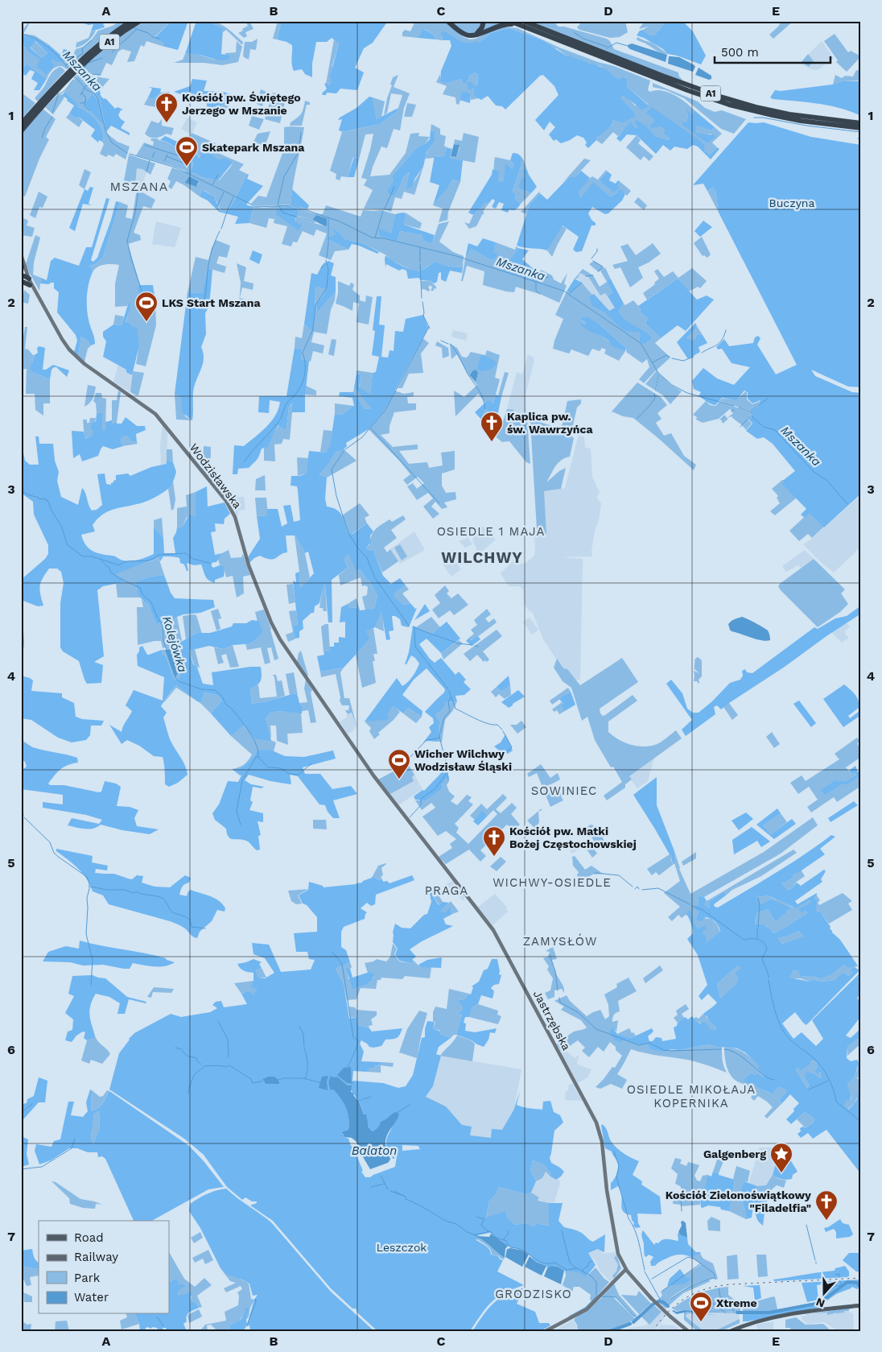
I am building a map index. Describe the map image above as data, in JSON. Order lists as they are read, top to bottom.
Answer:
{
  "streets": {
    "highway": ["A1"],
    "main road": ["Wodzisławska", "Jastrzębska"]
  },
  "crossings": [
    ["Wodzisławska", "Jastrzębska"]
  ],
  "districts": [
    "MSZANA",
    "OSIEDLE 1 MAJA",
    "WILCHWY",
    "SOWINIEC",
    "WICHWY-OSIEDLE",
    "PRAGA",
    "ZAMYSŁÓW",
    "OSIEDLE MIKOŁAJA KOPERNIKA",
    "GRODZISKO"
  ],
  "water": ["Mszanka", "Kolejówka", "Balaton"],
  "parks": ["Buczyna", "Leszczok"],
  "places": {
    "church": [
      "Kościół pw. Świętego Jerzego w Mszanie",
      "Kaplica pw. św. Wawrzyńca",
      "Kościół pw. Matki Bożej Częstochowskiej",
      "Kościół Zielonoświątkowy \"Filadelfia\""
    ],
    "sports": [
      "Skatepark Mszana",
      "LKS Start Mszana",
      "Wicher Wilchwy Wodzisław Śląski",
      "Xtreme"
    ],
    "place": ["Galgenberg"]
  },
  "legend": [
    "Road",
    "Railway",
    "Park",
    "Water"
  ],
  "scale_bar": "500 m",
  "north": "bottom",
  "grid": {
    "columns": [
      "A",
      "B",
      "C",
      "D",
      "E"
    ],
    "rows": [
      "1",
      "2",
      "3",
      "4",
      "5",
      "6",
      "7"
    ]
  }
}
